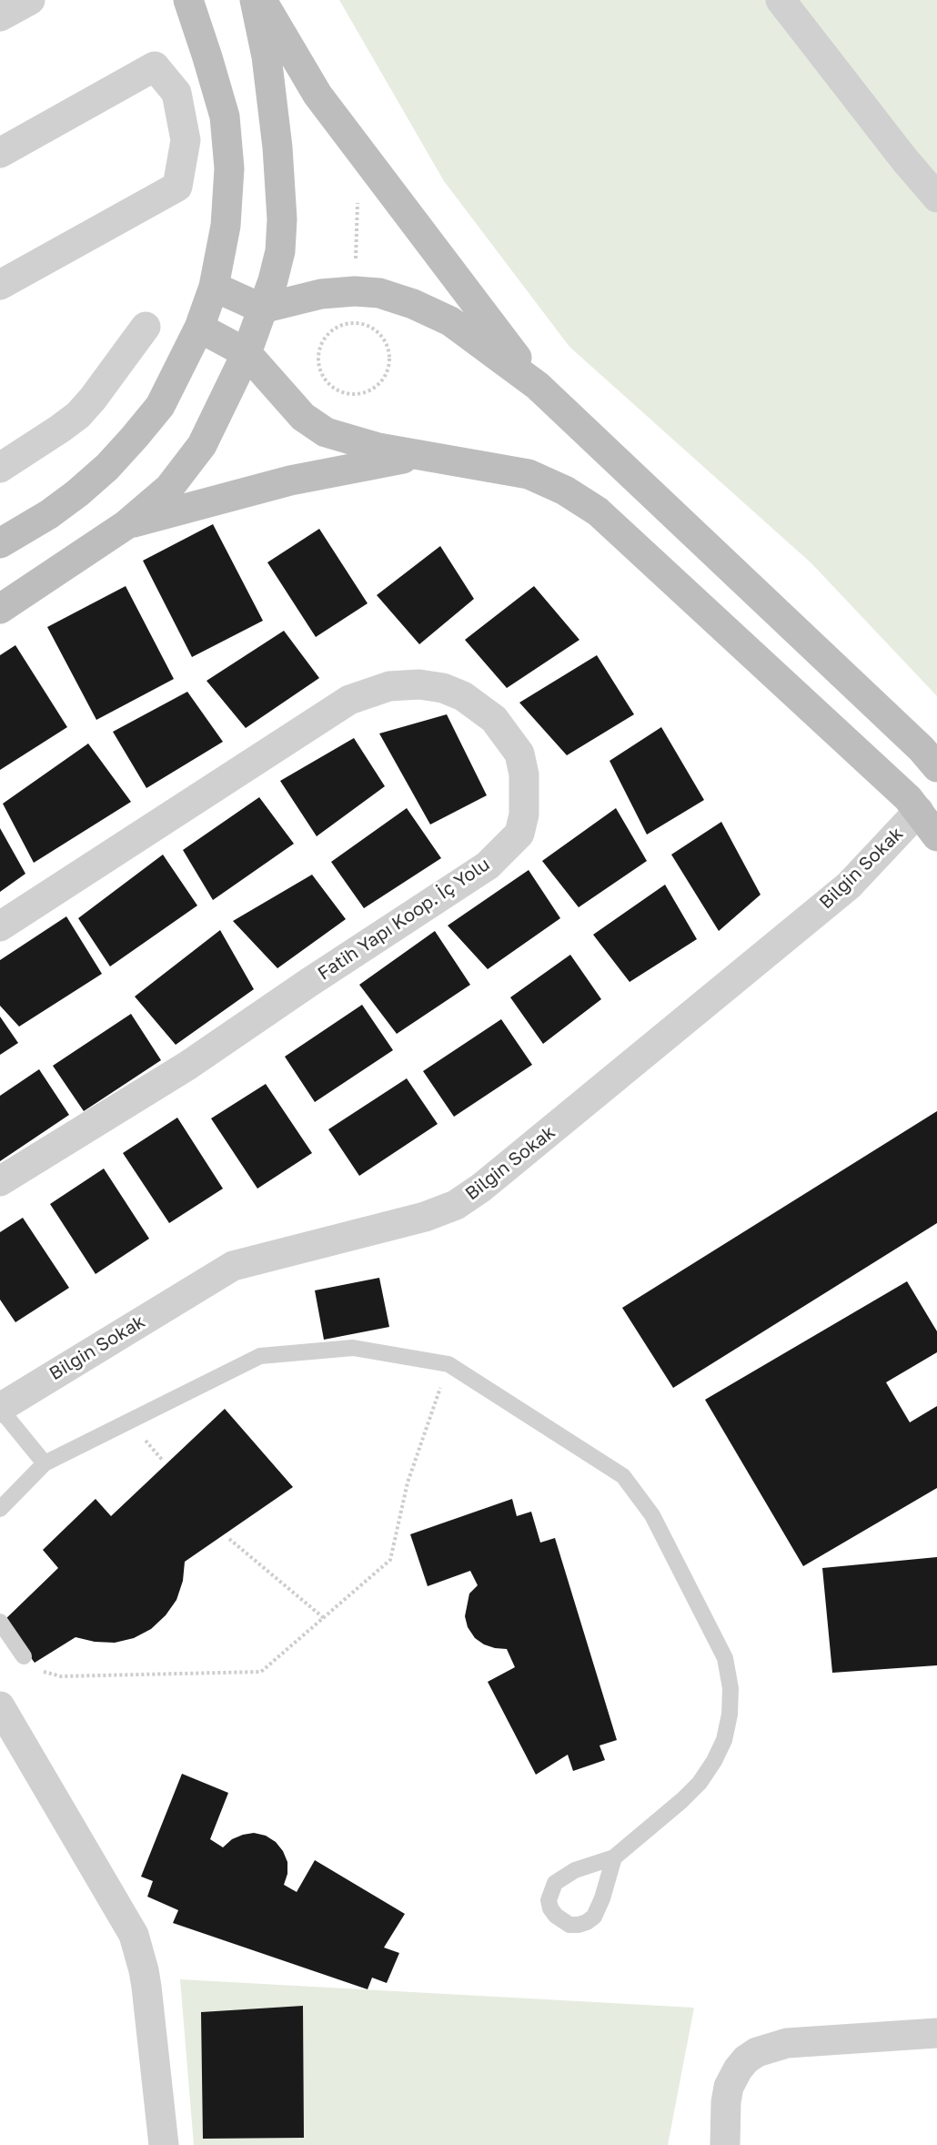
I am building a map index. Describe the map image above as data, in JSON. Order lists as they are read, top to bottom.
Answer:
{
  "streets": {
    "street": ["Bilgin Sokak", "Fatih Yapı Koop. İç Yolu"]
  }
}
